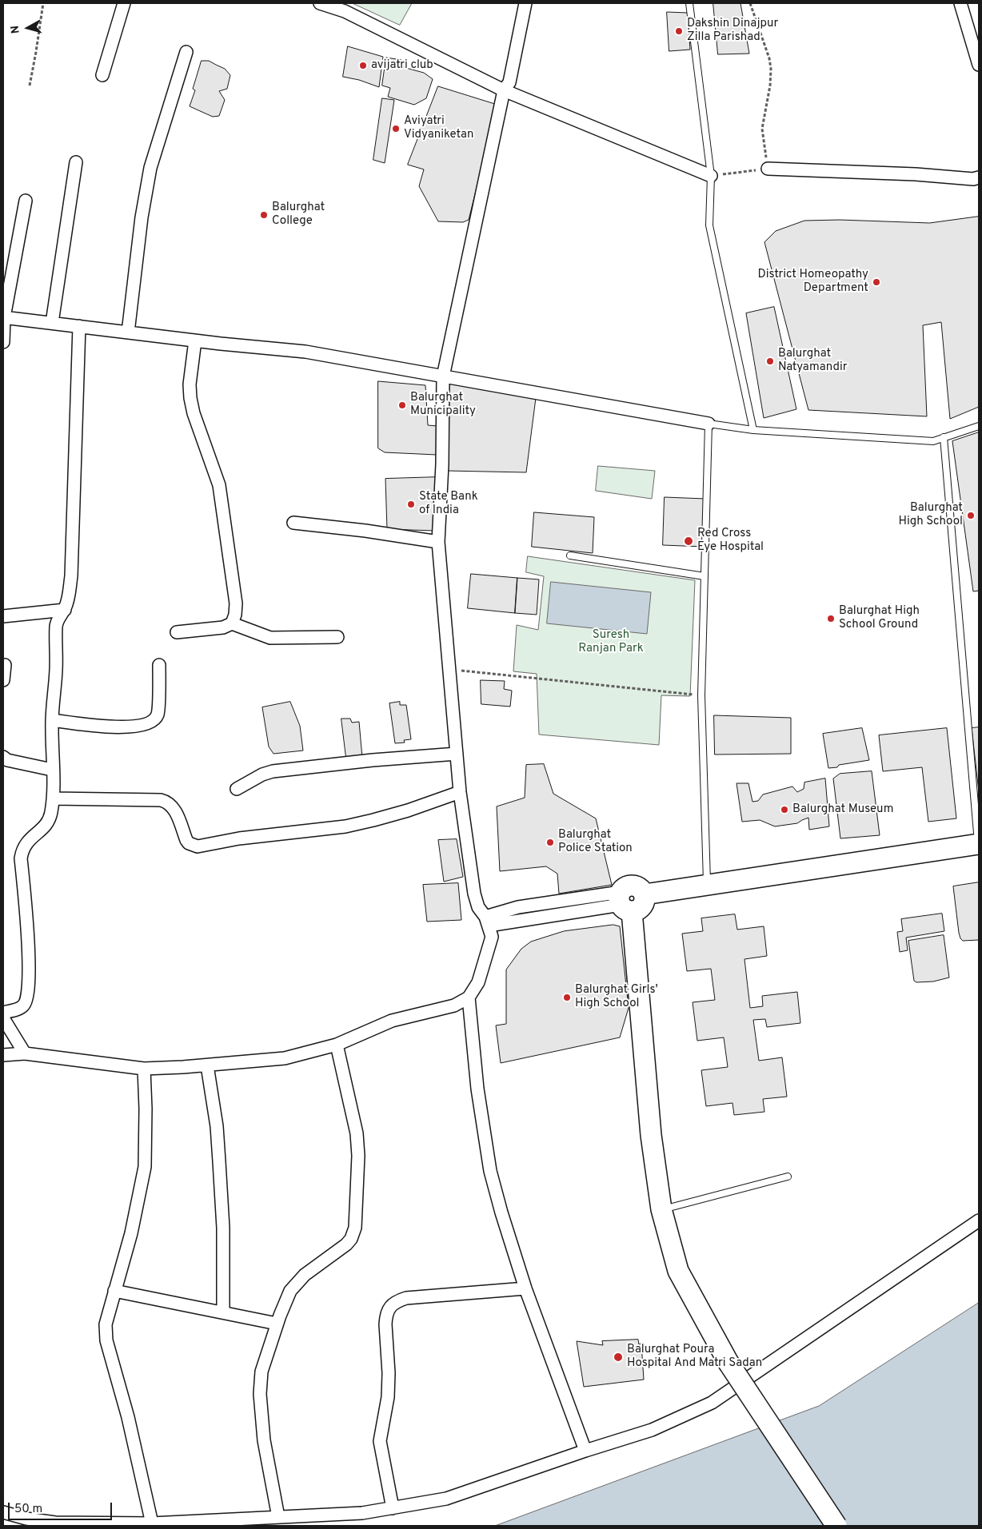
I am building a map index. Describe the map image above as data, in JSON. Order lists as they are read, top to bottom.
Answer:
{
  "parks": ["Suresh Ranjan Park"],
  "places": [
    "Dakshin Dinajpur Zilla Parishad",
    "avijatri club",
    "Aviyatri Vidyaniketan",
    "Balurghat College",
    "District Homeopathy Department",
    "Balurghat Natyamandir",
    "Balurghat Municipality",
    "State Bank of India",
    "Balurghat High School",
    "Red Cross Eye Hospital",
    "Balurghat High School Ground",
    "Balurghat Museum",
    "Balurghat Police Station",
    "Balurghat Girls' High School",
    "Balurghat Poura Hospital And Matri Sadan"
  ],
  "scale_bar": "50 m",
  "north": "left"
}
